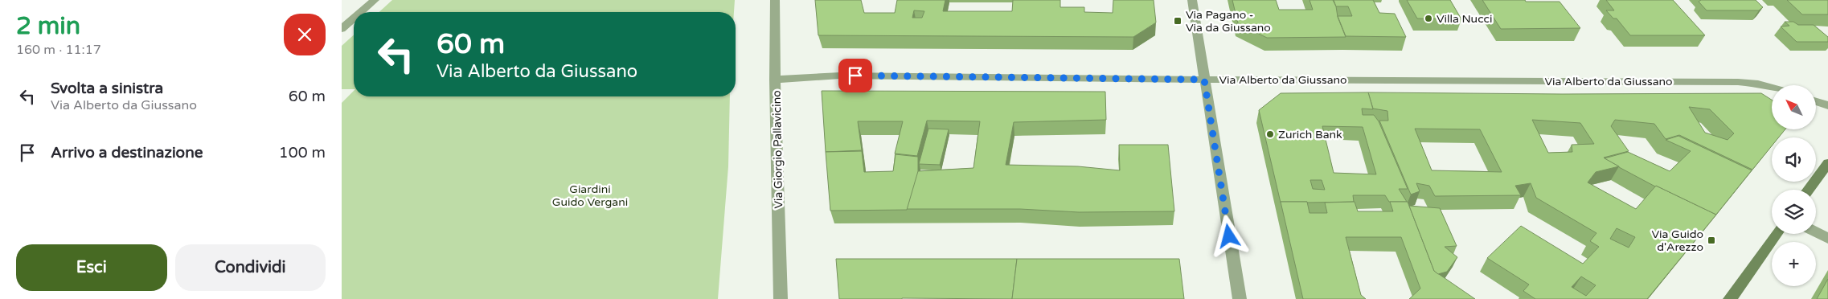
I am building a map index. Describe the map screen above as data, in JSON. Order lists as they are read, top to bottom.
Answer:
{
  "streets": {
    "street": ["Via Alberto da Giussano", "Via Giorgio Pallavicino"]
  },
  "crossings": [
    ["Via Alberto da Giussano", "Via Giorgio Pallavicino"]
  ],
  "parks": ["Giardini Guido Vergani"],
  "places": {
    "other": ["Villa Nucci", "Zurich Bank"],
    "transit": ["Via Pagano - Via da Giussano", "Via Guido d'Arezzo"]
  },
  "north": "top left",
  "page": {
    "heading": ["2 min", "160 m · 11:17"],
    "turn": ["60 m", "Via Alberto da Giussano"],
    "list": [
      {
        "name": "Svolta a sinistra",
        "note": "Via Alberto da Giussano",
        "value": "60 m"
      },
      {
        "name": "Arrivo a destinazione",
        "value": "100 m"
      }
    ],
    "map_buttons": "+",
    "buttons": ["Esci", "Condividi"]
  }
}
